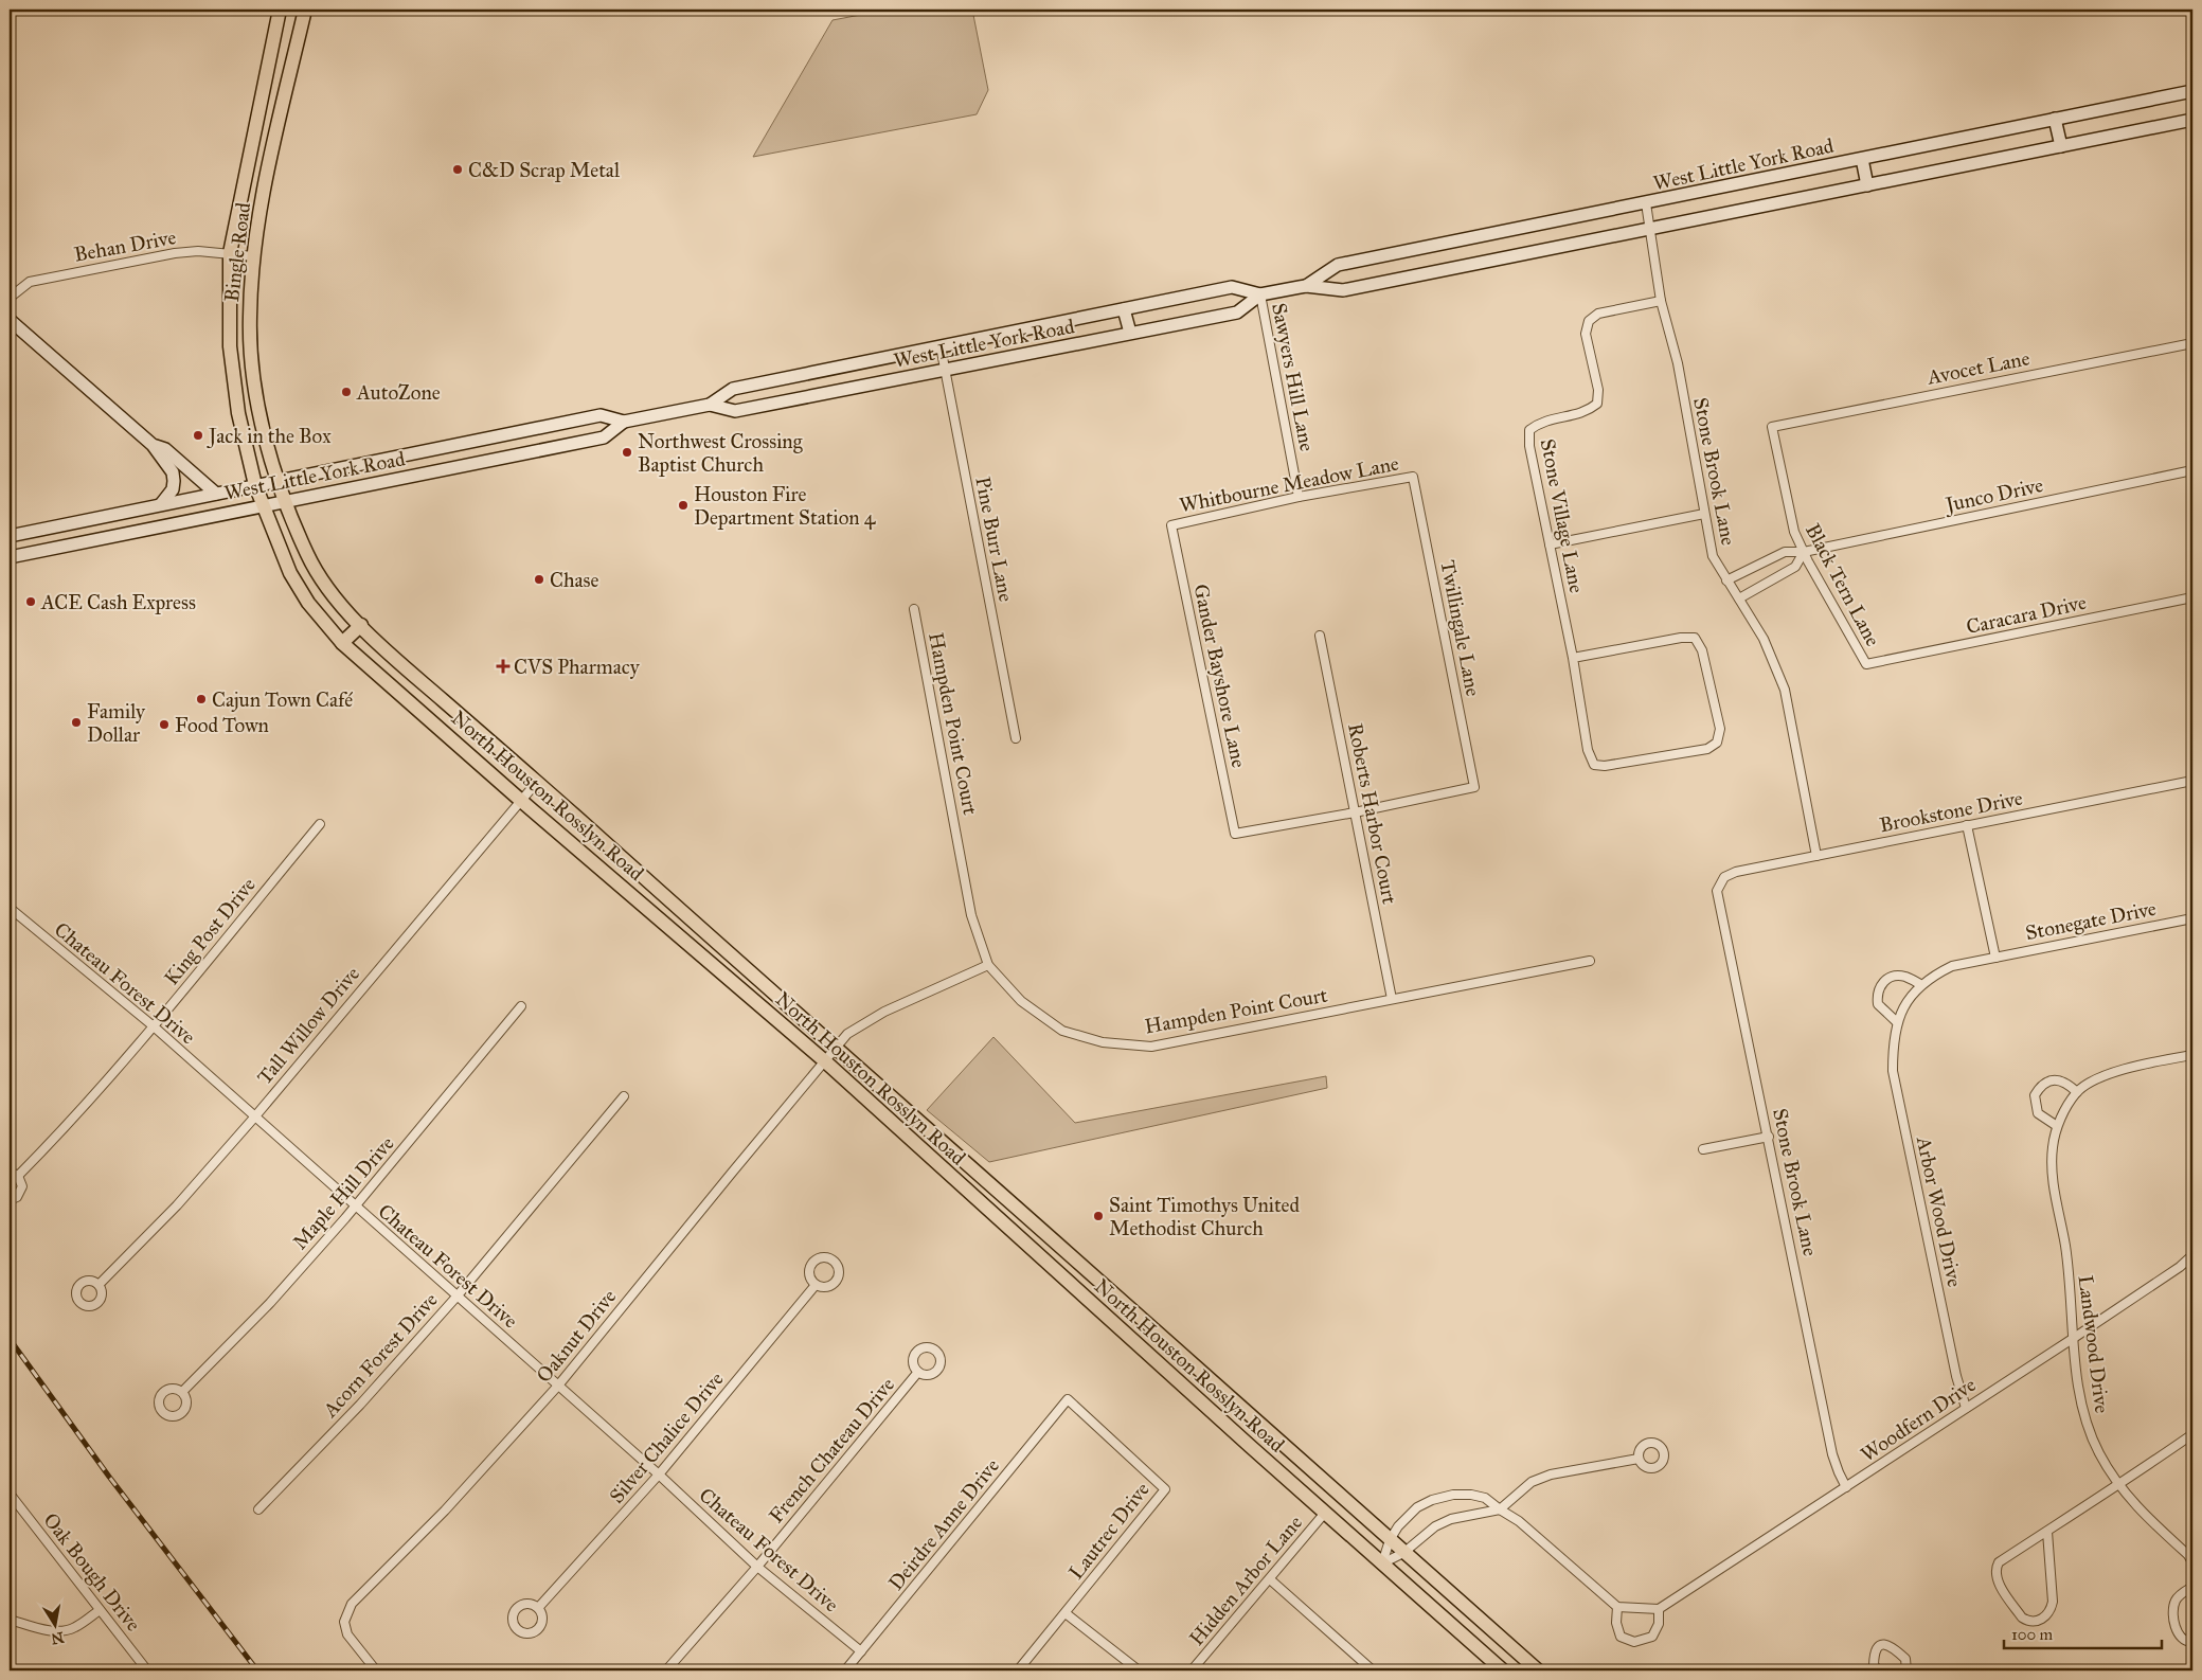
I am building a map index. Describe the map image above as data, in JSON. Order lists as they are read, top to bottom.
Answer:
{
  "streets": {
    "main road": ["West Little York Road", "Bingle Road", "North Houston Rosslyn Road"],
    "street": [
      "Behan Drive",
      "Avocet Lane",
      "Sawyers Hill Lane",
      "Stone Brook Lane",
      "Whitbourne Meadow Lane",
      "Junco Drive",
      "Stone Village Lane",
      "Pine Burr Lane",
      "Black Tern Lane",
      "Caracara Drive",
      "Twillingale Lane",
      "Gander Bayshore Lane",
      "Hampden Point Court",
      "Brookstone Drive",
      "Roberts Harbor Court",
      "Stonegate Drive",
      "King Post Drive",
      "Chateau Forest Drive",
      "Tall Willow Drive",
      "Maple Hill Drive",
      "Arbor Wood Drive",
      "Oaknut Drive",
      "Landwood Drive",
      "Acorn Forest Drive",
      "Woodfern Drive",
      "Silver Chalice Drive",
      "French Chateau Drive",
      "Deirdre Anne Drive",
      "Lautrec Drive",
      "Oak Bough Drive",
      "Hidden Arbor Lane"
    ]
  },
  "crossings": [
    ["West Little York Road", "Bingle Road"],
    ["West Little York Road", "Sawyers Hill Lane"],
    ["West Little York Road", "Stone Brook Lane"],
    ["West Little York Road", "Pine Burr Lane"],
    ["West Little York Road", "North Houston Rosslyn Road"],
    ["Behan Drive", "Bingle Road"],
    ["Bingle Road", "North Houston Rosslyn Road"],
    ["Avocet Lane", "Black Tern Lane"],
    ["Sawyers Hill Lane", "Whitbourne Meadow Lane"],
    ["Stone Brook Lane", "Junco Drive"],
    ["Stone Brook Lane", "Stone Village Lane"],
    ["Stone Brook Lane", "Brookstone Drive"],
    ["Stone Brook Lane", "Woodfern Drive"],
    ["Whitbourne Meadow Lane", "Twillingale Lane"],
    ["Whitbourne Meadow Lane", "Gander Bayshore Lane"],
    ["Junco Drive", "Black Tern Lane"],
    ["Black Tern Lane", "Caracara Drive"],
    ["Twillingale Lane", "Gander Bayshore Lane"],
    ["Twillingale Lane", "Roberts Harbor Court"],
    ["Gander Bayshore Lane", "Roberts Harbor Court"],
    ["Hampden Point Court", "Roberts Harbor Court"],
    ["Hampden Point Court", "Oaknut Drive"],
    ["North Houston Rosslyn Road", "Tall Willow Drive"],
    ["North Houston Rosslyn Road", "Oaknut Drive"],
    ["North Houston Rosslyn Road", "Hidden Arbor Lane"],
    ["Stonegate Drive", "Arbor Wood Drive"],
    ["King Post Drive", "Chateau Forest Drive"],
    ["Chateau Forest Drive", "Tall Willow Drive"],
    ["Chateau Forest Drive", "Maple Hill Drive"],
    ["Chateau Forest Drive", "Oaknut Drive"],
    ["Chateau Forest Drive", "Acorn Forest Drive"],
    ["Chateau Forest Drive", "Silver Chalice Drive"],
    ["Chateau Forest Drive", "French Chateau Drive"],
    ["Chateau Forest Drive", "Deirdre Anne Drive"],
    ["Arbor Wood Drive", "Woodfern Drive"],
    ["Landwood Drive", "Woodfern Drive"],
    ["Deirdre Anne Drive", "Lautrec Drive"]
  ],
  "places": {
    "other": [
      "C&D Scrap Metal",
      "AutoZone",
      "Jack in the Box",
      "Northwest Crossing Baptist Church",
      "Houston Fire Department Station 4",
      "Chase",
      "ACE Cash Express",
      "Cajun Town Café",
      "Family Dollar",
      "Food Town",
      "Saint Timothys United Methodist Church"
    ],
    "health": ["CVS Pharmacy"]
  },
  "scale_bar": "100 m",
  "north": "bottom"
}
